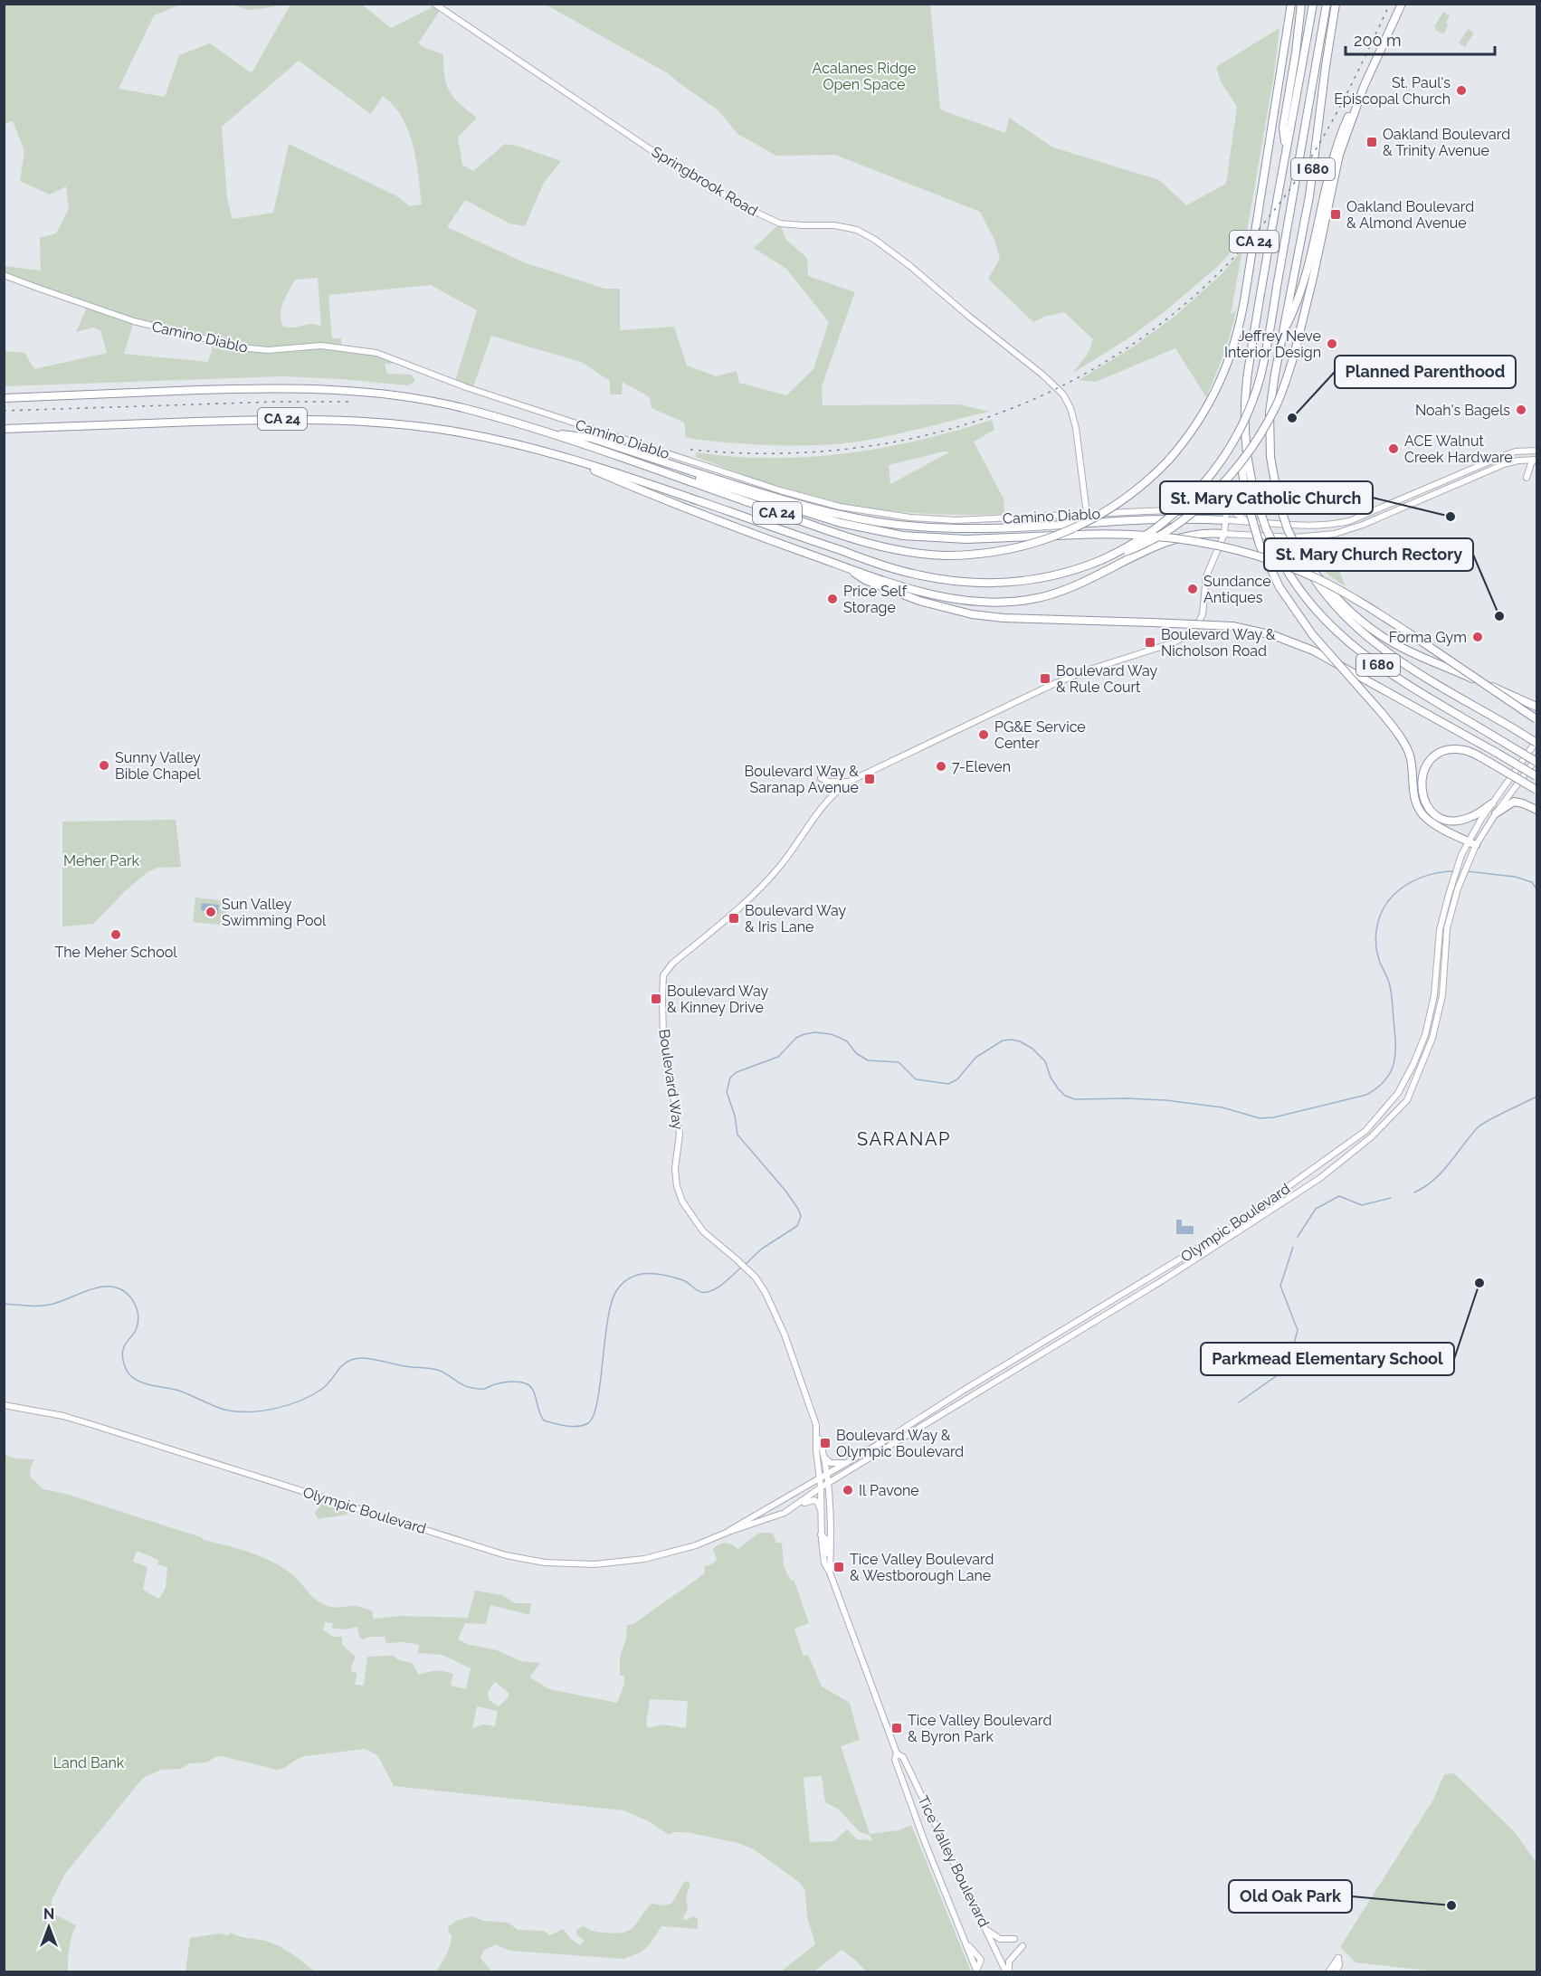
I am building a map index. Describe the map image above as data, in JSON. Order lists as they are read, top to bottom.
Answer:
{
  "streets": {
    "highway": ["I 680", "CA 24"],
    "street": [
      "Springbrook Road",
      "Camino Diablo",
      "Boulevard Way",
      "Olympic Boulevard",
      "Tice Valley Boulevard"
    ]
  },
  "crossings": [
    ["I 680", "Olympic Boulevard"],
    ["Springbrook Road", "Camino Diablo"],
    ["Boulevard Way", "Olympic Boulevard"],
    ["Boulevard Way", "Tice Valley Boulevard"],
    ["Olympic Boulevard", "Tice Valley Boulevard"]
  ],
  "districts": ["SARANAP"],
  "parks": ["Acalanes Ridge Open Space", "Meher Park", "Land Bank"],
  "places": {
    "other": [
      "St. Paul's Episcopal Church",
      "Jeffrey Neve Interior Design",
      "Noah's Bagels",
      "Planned Parenthood",
      "ACE Walnut Creek Hardware",
      "St. Mary Catholic Church",
      "Sundance Antiques",
      "Price Self Storage",
      "St. Mary Church Rectory",
      "Forma Gym",
      "PG&E Service Center",
      "Sunny Valley Bible Chapel",
      "7-Eleven",
      "Sun Valley Swimming Pool",
      "The Meher School",
      "Parkmead Elementary School",
      "Il Pavone",
      "Old Oak Park"
    ],
    "transit": [
      "Oakland Boulevard & Trinity Avenue",
      "Oakland Boulevard & Almond Avenue",
      "Boulevard Way & Nicholson Road",
      "Boulevard Way & Rule Court",
      "Boulevard Way & Saranap Avenue",
      "Boulevard Way & Iris Lane",
      "Boulevard Way & Kinney Drive",
      "Boulevard Way & Olympic Boulevard",
      "Tice Valley Boulevard & Westborough Lane",
      "Tice Valley Boulevard & Byron Park"
    ]
  },
  "scale_bar": "200 m",
  "north": "top"
}
